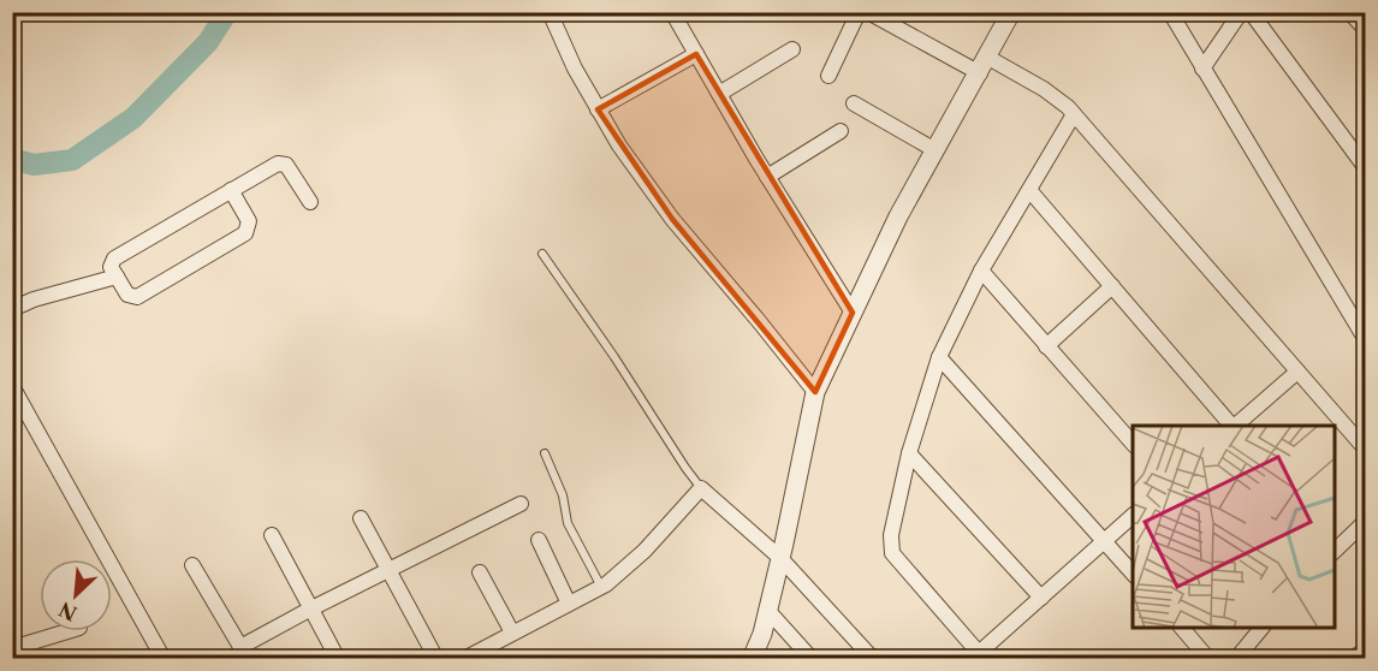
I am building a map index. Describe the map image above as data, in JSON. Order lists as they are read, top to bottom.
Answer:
{
  "north": "bottom left"
}
